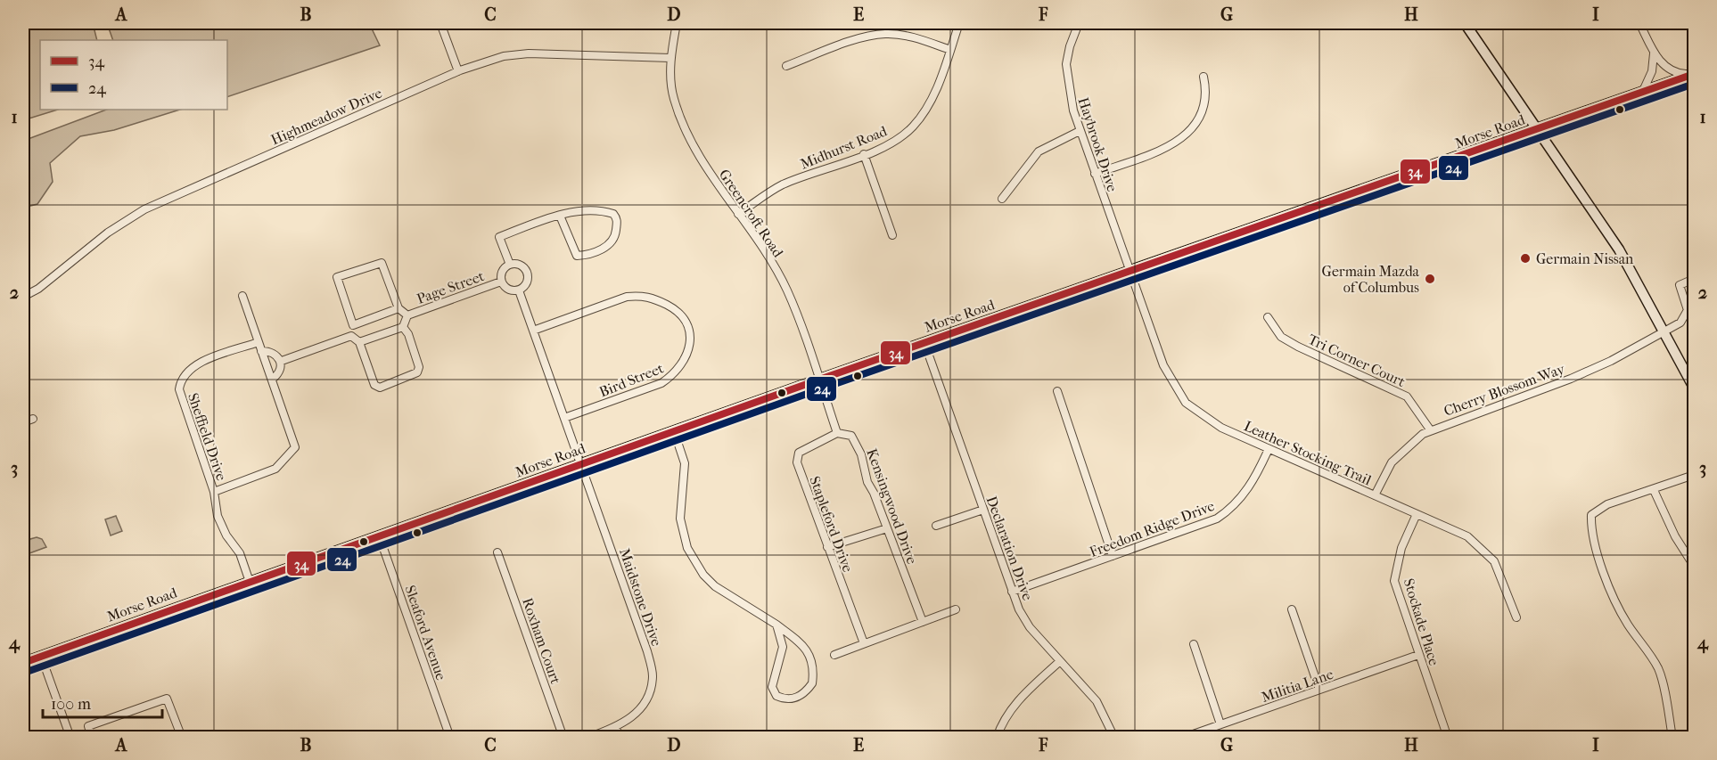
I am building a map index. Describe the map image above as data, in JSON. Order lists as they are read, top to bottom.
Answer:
{
  "streets": {
    "main road": ["Morse Road"],
    "street": [
      "Highmeadow Drive",
      "Haybrook Drive",
      "Midhurst Road",
      "Greencroft Road",
      "Page Street",
      "Tri Corner Court",
      "Bird Street",
      "Cherry Blossom Way",
      "Sheffield Drive",
      "Leather Stocking Trail",
      "Kensingwood Drive",
      "Stapleford Drive",
      "Freedom Ridge Drive",
      "Declaration Drive",
      "Maidstone Drive",
      "Stockade Place",
      "Sleaford Avenue",
      "Roxham Court",
      "Militia Lane"
    ]
  },
  "crossings": [
    ["Highmeadow Drive", "Greencroft Road"],
    ["Morse Road", "Haybrook Drive"],
    ["Morse Road", "Greencroft Road"],
    ["Morse Road", "Sheffield Drive"],
    ["Morse Road", "Leather Stocking Trail"],
    ["Morse Road", "Declaration Drive"],
    ["Morse Road", "Maidstone Drive"],
    ["Morse Road", "Sleaford Avenue"],
    ["Haybrook Drive", "Leather Stocking Trail"],
    ["Midhurst Road", "Greencroft Road"],
    ["Page Street", "Maidstone Drive"],
    ["Tri Corner Court", "Cherry Blossom Way"],
    ["Bird Street", "Maidstone Drive"],
    ["Cherry Blossom Way", "Leather Stocking Trail"],
    ["Leather Stocking Trail", "Freedom Ridge Drive"],
    ["Leather Stocking Trail", "Stockade Place"],
    ["Kensingwood Drive", "Stapleford Drive"],
    ["Freedom Ridge Drive", "Declaration Drive"],
    ["Stockade Place", "Militia Lane"]
  ],
  "places": ["Germain Nissan", "Germain Mazda of Columbus"],
  "lines": ["transit line 34", "transit line 24"],
  "legend": ["34", "24"],
  "scale_bar": "100 m",
  "grid": {
    "columns": [
      "A",
      "B",
      "C",
      "D",
      "E",
      "F",
      "G",
      "H",
      "I"
    ],
    "rows": [
      "1",
      "2",
      "3",
      "4"
    ]
  }
}
